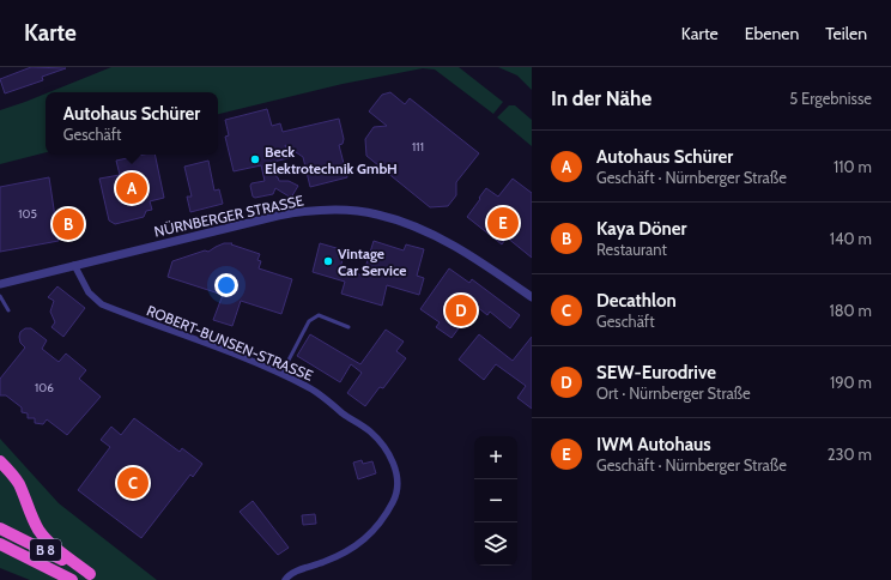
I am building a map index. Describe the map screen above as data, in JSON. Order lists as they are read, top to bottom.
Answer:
{
  "streets": {
    "highway": ["B 8"],
    "street": ["NÜRNBERGER STRASSE", "ROBERT-BUNSEN-STRASSE"]
  },
  "crossings": [
    ["NÜRNBERGER STRASSE", "ROBERT-BUNSEN-STRASSE"]
  ],
  "places": ["Beck Elektrotechnik GmbH", "Vintage Car Service"],
  "house_numbers": ["111", "105", "106"],
  "page": {
    "header": "Karte",
    "nav": ["Karte", "Ebenen", "Teilen"],
    "heading": ["In der Nähe", "5 Ergebnisse"],
    "popup": ["Autohaus Schürer", "Geschäft"],
    "list": [
      {
        "mark": "A",
        "name": "Autohaus Schürer",
        "note": "Geschäft · Nürnberger Straße",
        "value": "110 m"
      },
      {
        "mark": "B",
        "name": "Kaya Döner",
        "note": "Restaurant",
        "value": "140 m"
      },
      {
        "mark": "C",
        "name": "Decathlon",
        "note": "Geschäft",
        "value": "180 m"
      },
      {
        "mark": "D",
        "name": "SEW-Eurodrive",
        "note": "Ort · Nürnberger Straße",
        "value": "190 m"
      },
      {
        "mark": "E",
        "name": "IWM Autohaus",
        "note": "Geschäft · Nürnberger Straße",
        "value": "230 m"
      }
    ],
    "pins": [
      "A",
      "E",
      "B",
      "D",
      "C"
    ],
    "map_buttons": ["+", "−"]
  }
}
